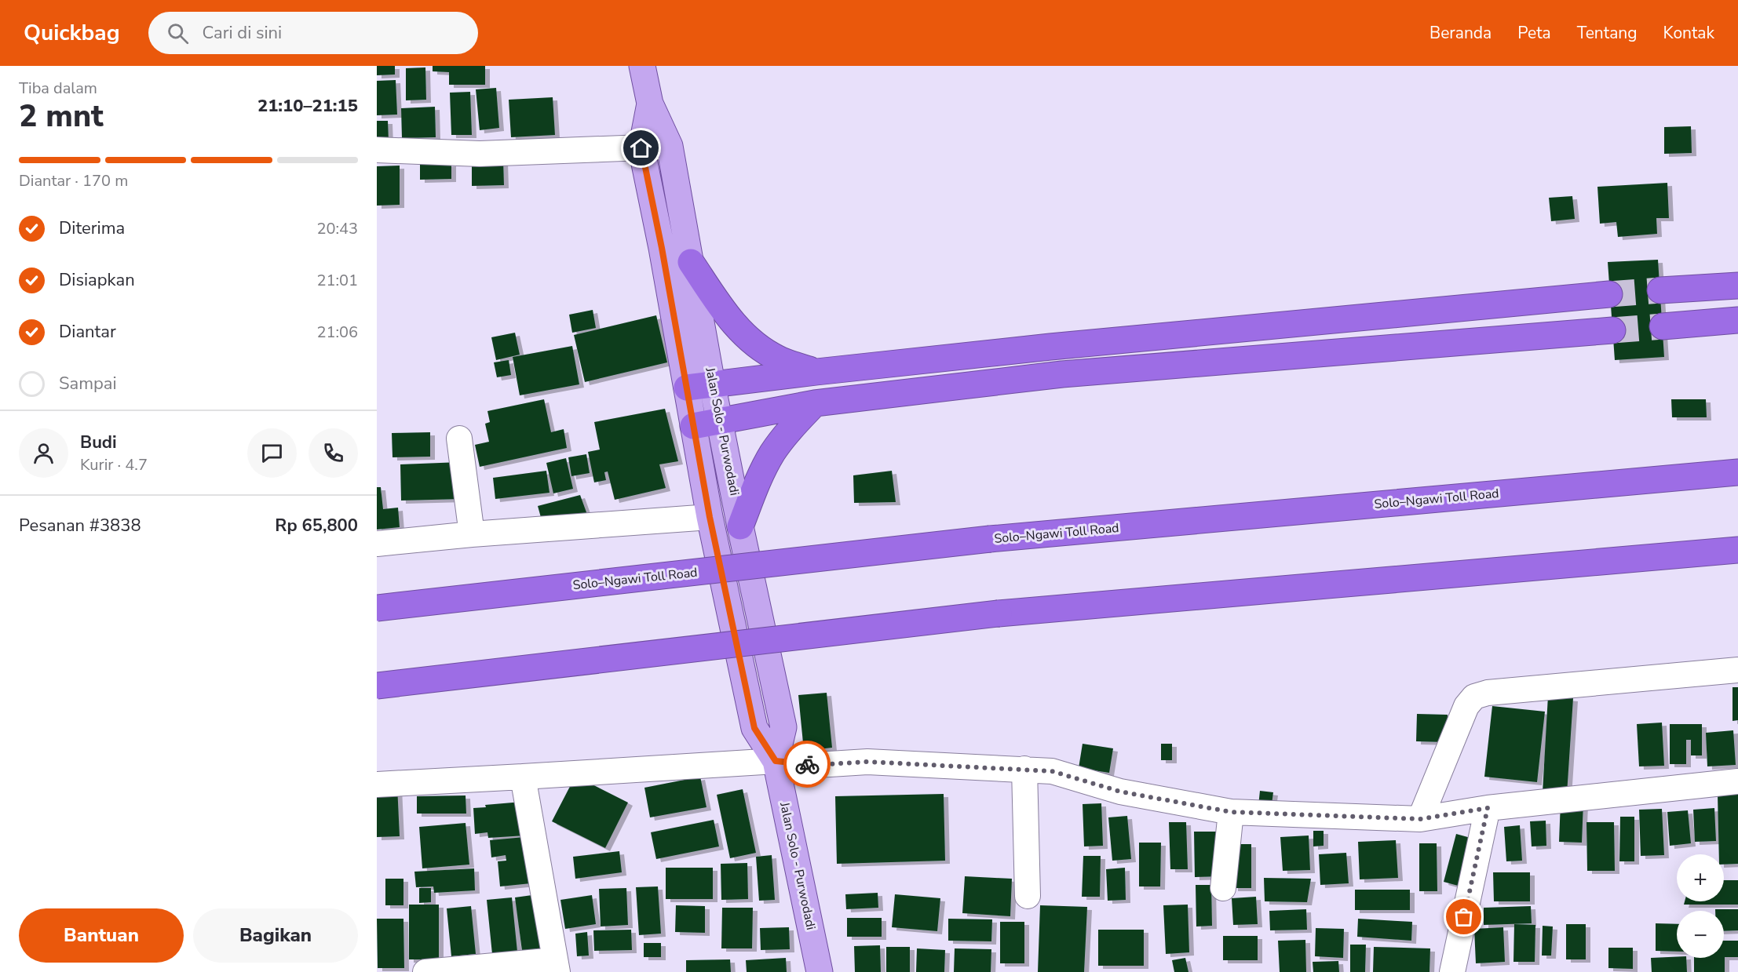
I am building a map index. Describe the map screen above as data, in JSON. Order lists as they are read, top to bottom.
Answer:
{
  "streets": {
    "highway": ["Solo–Ngawi Toll Road"],
    "main road": ["Jalan Solo - Purwodadi"]
  },
  "page": {
    "header": "Quickbag",
    "search": "Cari di sini",
    "nav": [
      "Beranda",
      "Peta",
      "Tentang",
      "Kontak"
    ],
    "heading": ["2 mnt", "Tiba dalam", "21:10–21:15"],
    "panel": [
      "Budi",
      "Kurir · 4.7",
      "Pesanan #3838",
      "Rp 65,800"
    ],
    "bar": "Diantar · 170 m",
    "list": [
      ["Diterima", "20:43"],
      ["Disiapkan", "21:01"],
      ["Diantar", "21:06"],
      "Sampai"
    ],
    "map_buttons": ["+", "−"],
    "buttons": ["Bantuan", "Bagikan"]
  }
}
